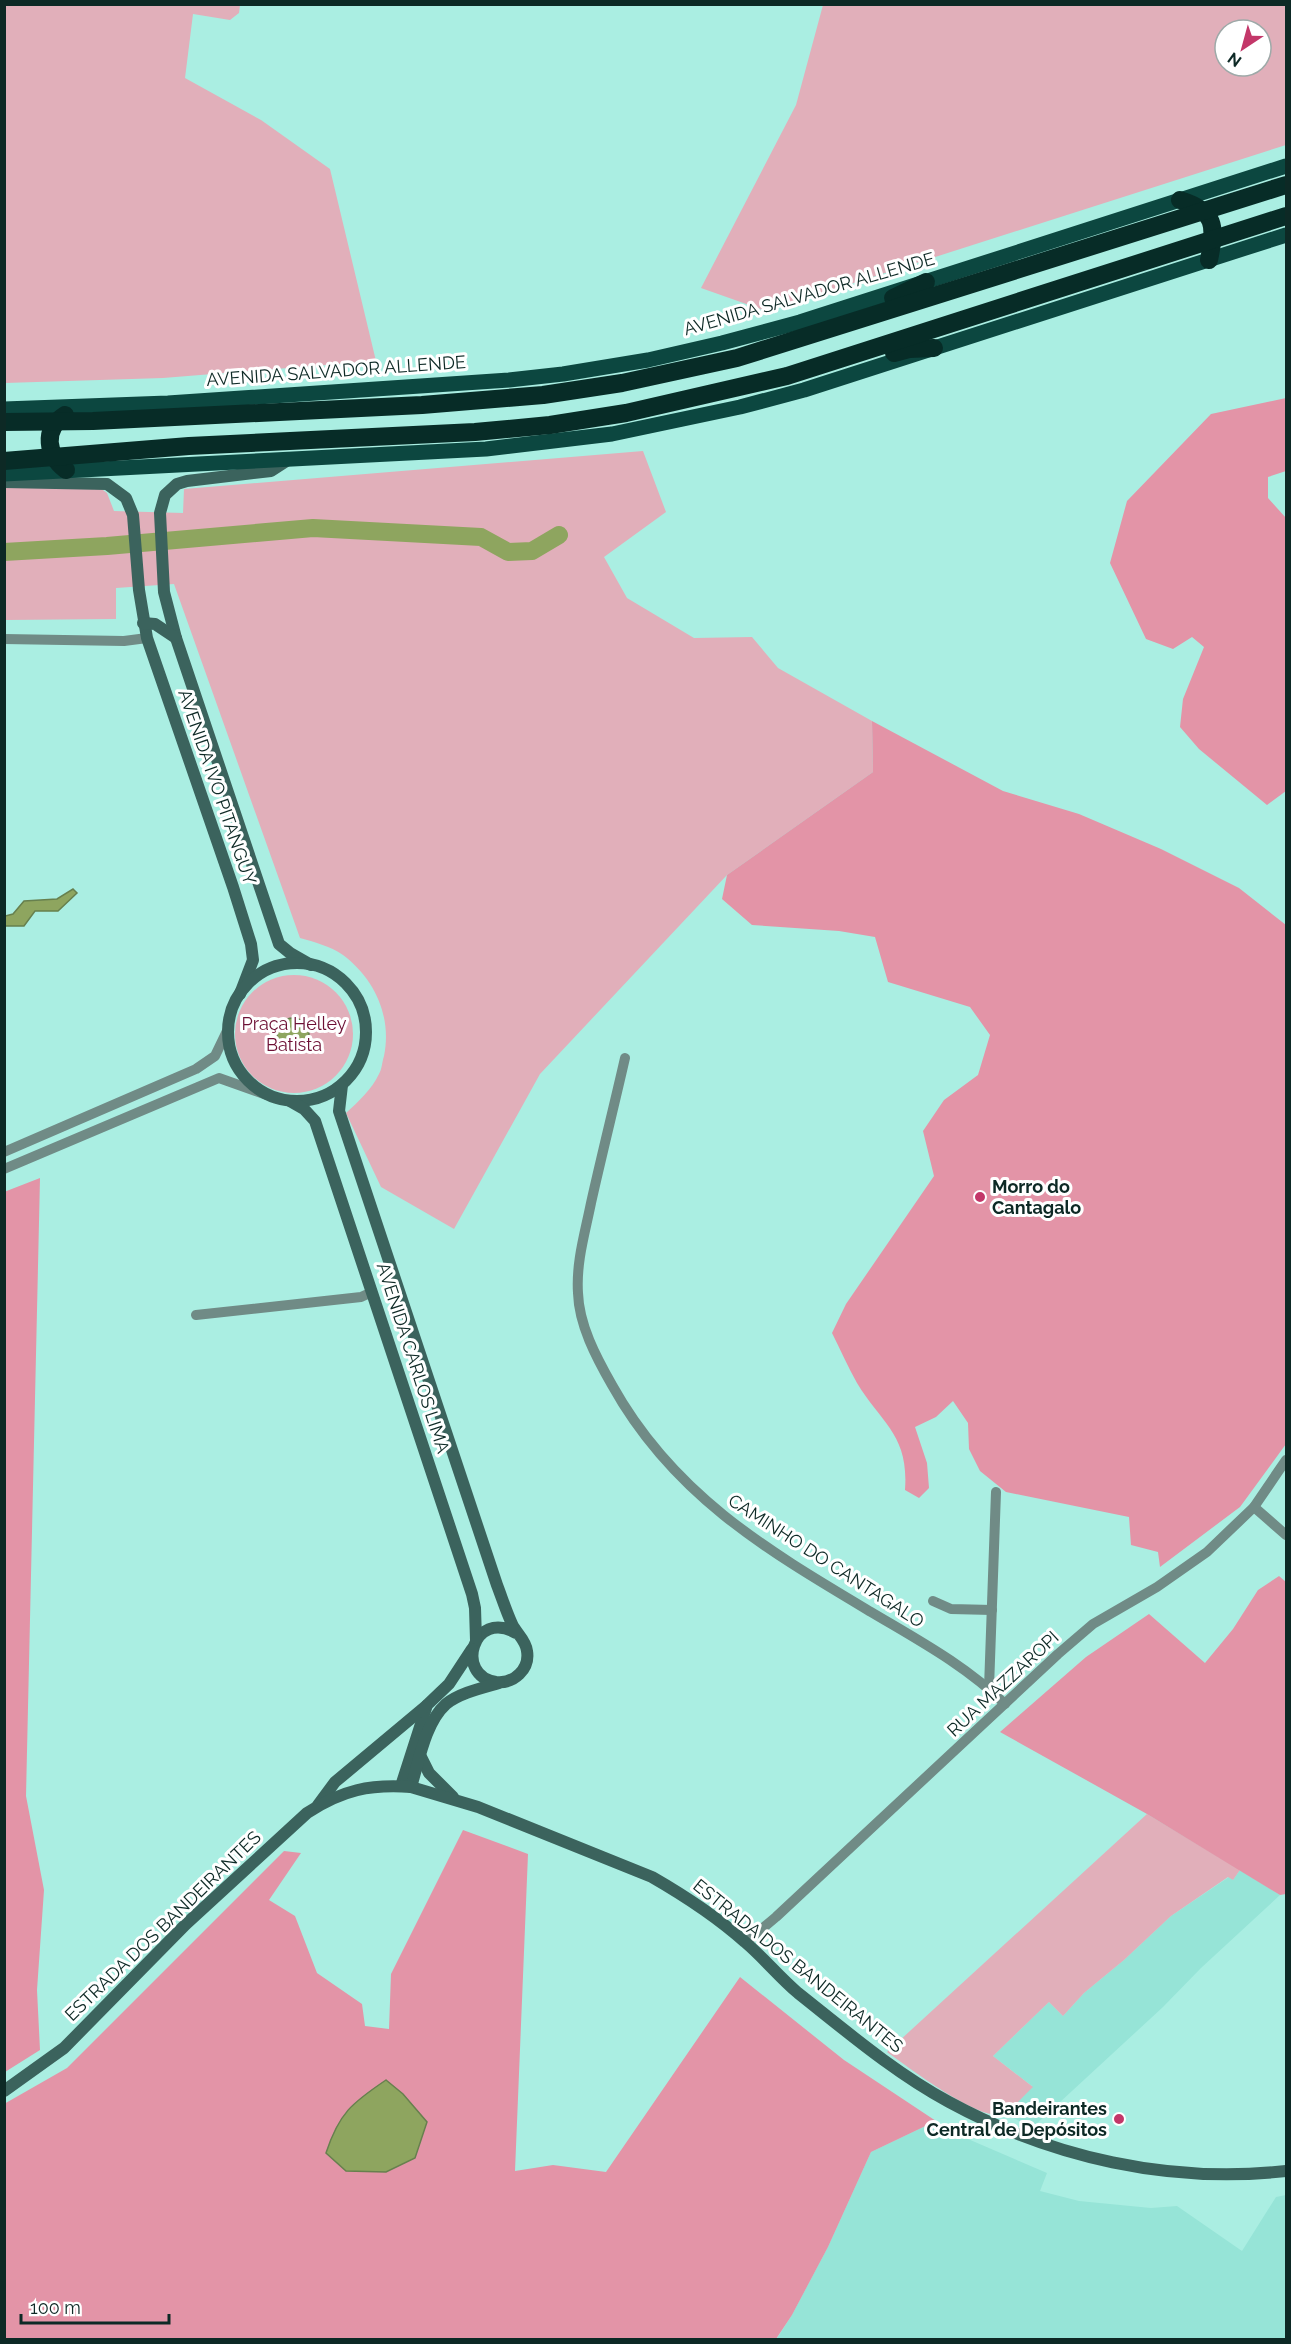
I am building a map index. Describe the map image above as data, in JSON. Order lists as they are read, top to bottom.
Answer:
{
  "streets": {
    "highway": ["AVENIDA SALVADOR ALLENDE"],
    "street": [
      "AVENIDA IVO PITANGUY",
      "AVENIDA CARLOS LIMA",
      "CAMINHO DO CANTAGALO",
      "RUA MAZZAROPI",
      "ESTRADA DOS BANDEIRANTES"
    ]
  },
  "crossings": [
    ["AVENIDA IVO PITANGUY", "AVENIDA CARLOS LIMA"],
    ["AVENIDA CARLOS LIMA", "ESTRADA DOS BANDEIRANTES"],
    ["CAMINHO DO CANTAGALO", "RUA MAZZAROPI"],
    ["RUA MAZZAROPI", "ESTRADA DOS BANDEIRANTES"]
  ],
  "parks": ["Praça Helley Batista"],
  "places": ["Morro do Cantagalo", "Bandeirantes Central de Depósitos"],
  "scale_bar": "100 m",
  "north": "bottom left"
}
